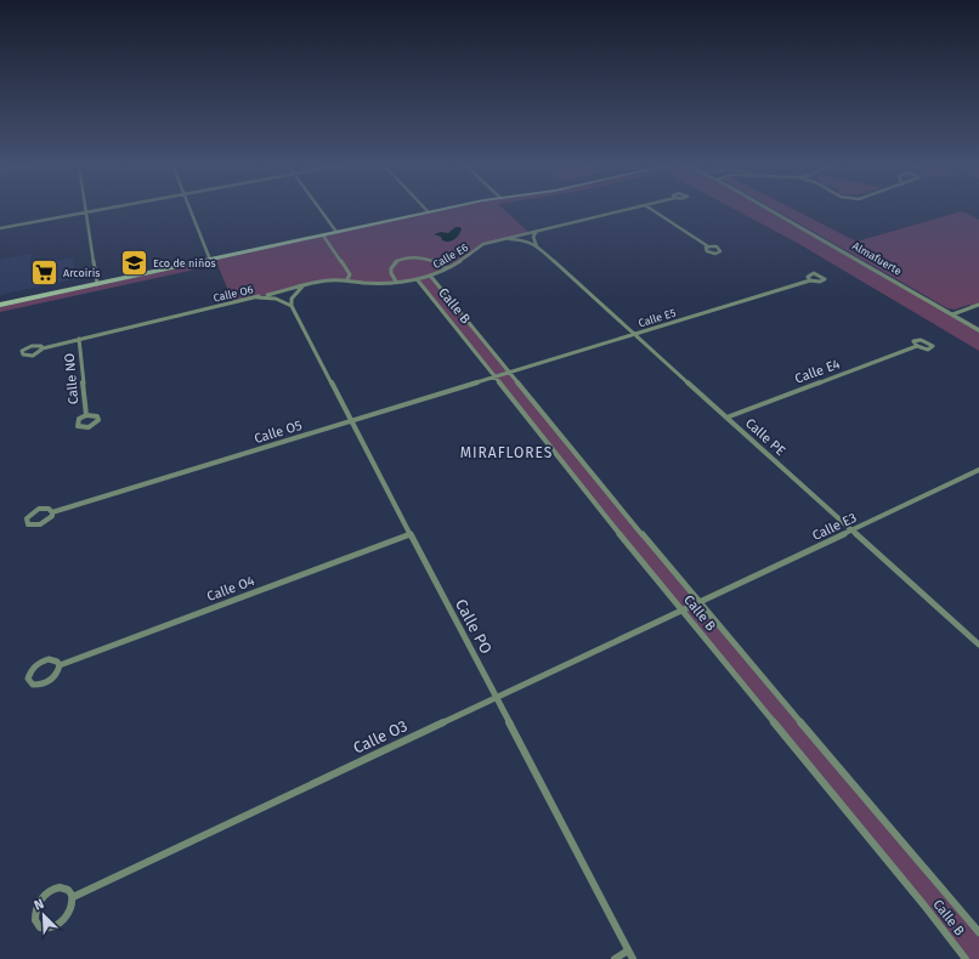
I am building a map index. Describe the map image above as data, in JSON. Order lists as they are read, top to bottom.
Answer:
{
  "streets": {
    "street": [
      "Calle E6",
      "Almafuerte",
      "Calle O6",
      "Calle B",
      "Calle E5",
      "Calle E4",
      "Calle NO",
      "Calle O5",
      "Calle PE",
      "Calle E3",
      "Calle O4",
      "Calle PO",
      "Calle O3"
    ]
  },
  "crossings": [
    ["Calle E6", "Calle O6"],
    ["Calle E6", "Calle B"],
    ["Calle E6", "Calle PE"],
    ["Calle O6", "Calle B"],
    ["Calle O6", "Calle NO"],
    ["Calle B", "Calle E5"],
    ["Calle B", "Calle O5"],
    ["Calle B", "Calle E3"],
    ["Calle B", "Calle O3"],
    ["Calle E5", "Calle O5"],
    ["Calle E5", "Calle PE"],
    ["Calle E4", "Calle PE"],
    ["Calle O5", "Calle PO"],
    ["Calle PE", "Calle E3"],
    ["Calle E3", "Calle O3"],
    ["Calle O4", "Calle PO"],
    ["Calle PO", "Calle O3"]
  ],
  "districts": ["MIRAFLORES"],
  "places": {
    "school or university": ["Eco de niños"],
    "supermarket": ["Arcoiris"]
  },
  "north": "top left"
}
